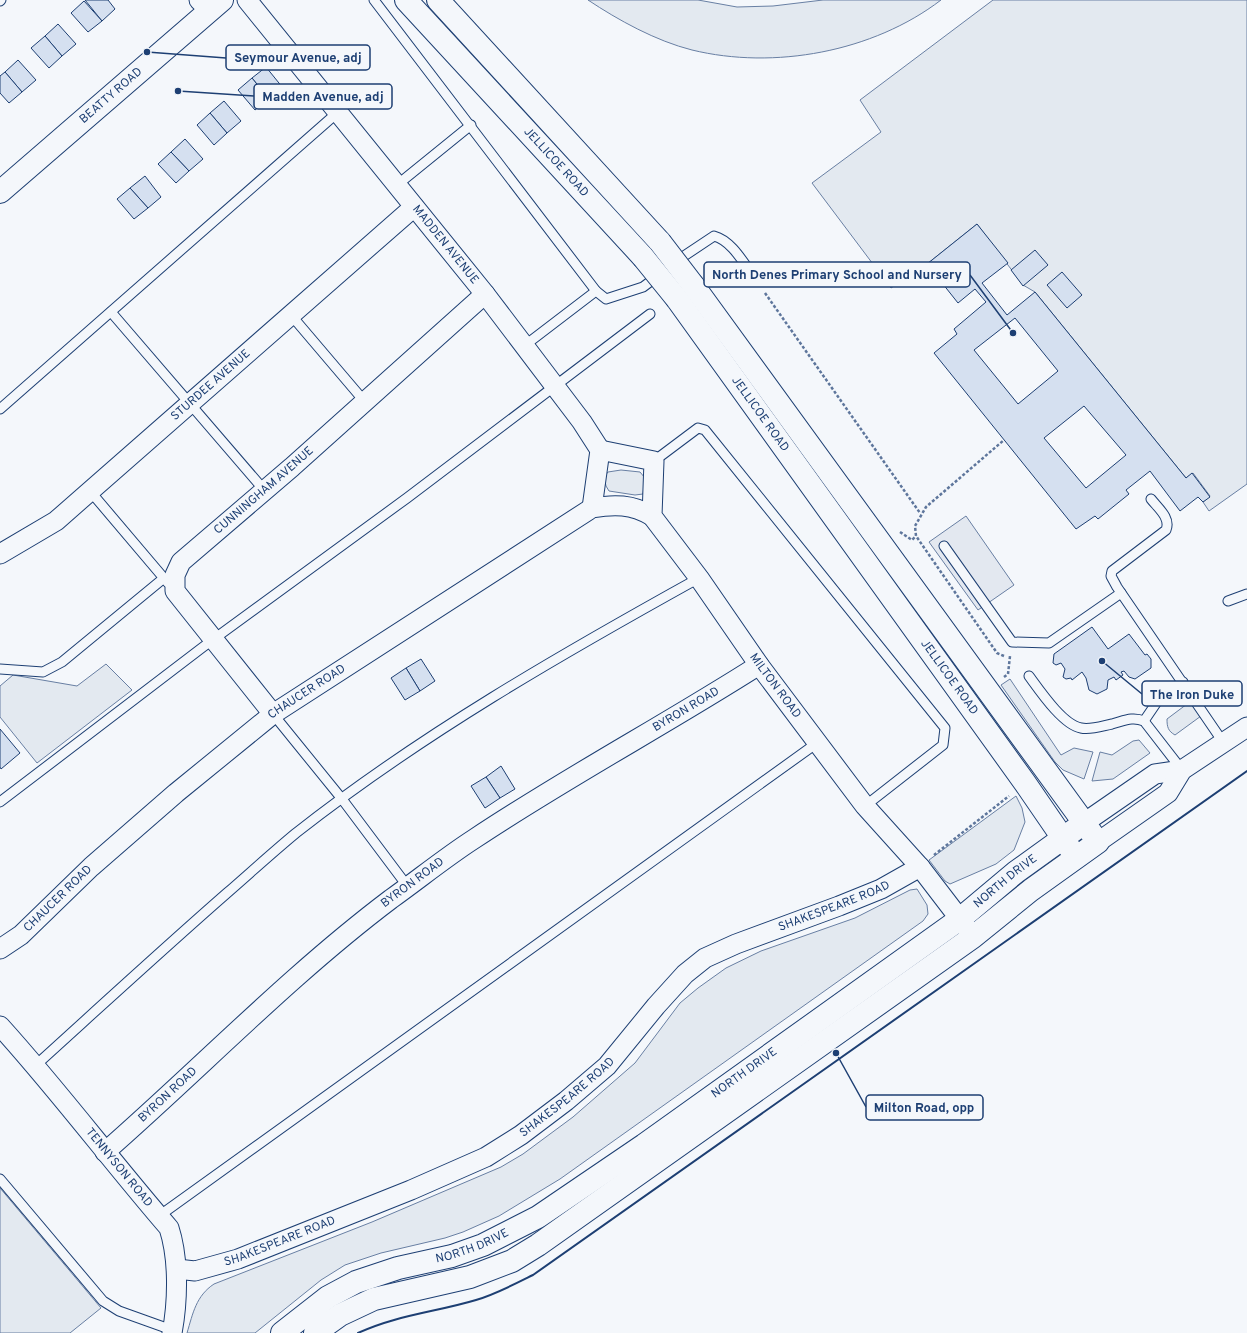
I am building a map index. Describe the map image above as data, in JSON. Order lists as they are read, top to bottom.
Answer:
{
  "streets": {
    "street": [
      "BEATTY ROAD",
      "JELLICOE ROAD",
      "MADDEN AVENUE",
      "STURDEE AVENUE",
      "CUNNINGHAM AVENUE",
      "MILTON ROAD",
      "CHAUCER ROAD",
      "BYRON ROAD",
      "NORTH DRIVE",
      "SHAKESPEARE ROAD",
      "TENNYSON ROAD"
    ]
  },
  "crossings": [
    ["JELLICOE ROAD", "NORTH DRIVE"],
    ["MADDEN AVENUE", "STURDEE AVENUE"],
    ["MADDEN AVENUE", "CUNNINGHAM AVENUE"],
    ["MILTON ROAD", "CHAUCER ROAD"],
    ["MILTON ROAD", "BYRON ROAD"],
    ["MILTON ROAD", "NORTH DRIVE"],
    ["MILTON ROAD", "SHAKESPEARE ROAD"],
    ["BYRON ROAD", "TENNYSON ROAD"],
    ["SHAKESPEARE ROAD", "TENNYSON ROAD"]
  ],
  "places": [
    "Seymour Avenue, adj",
    "Madden Avenue, adj",
    "North Denes Primary School and Nursery",
    "The Iron Duke",
    "Milton Road, opp"
  ]
}
